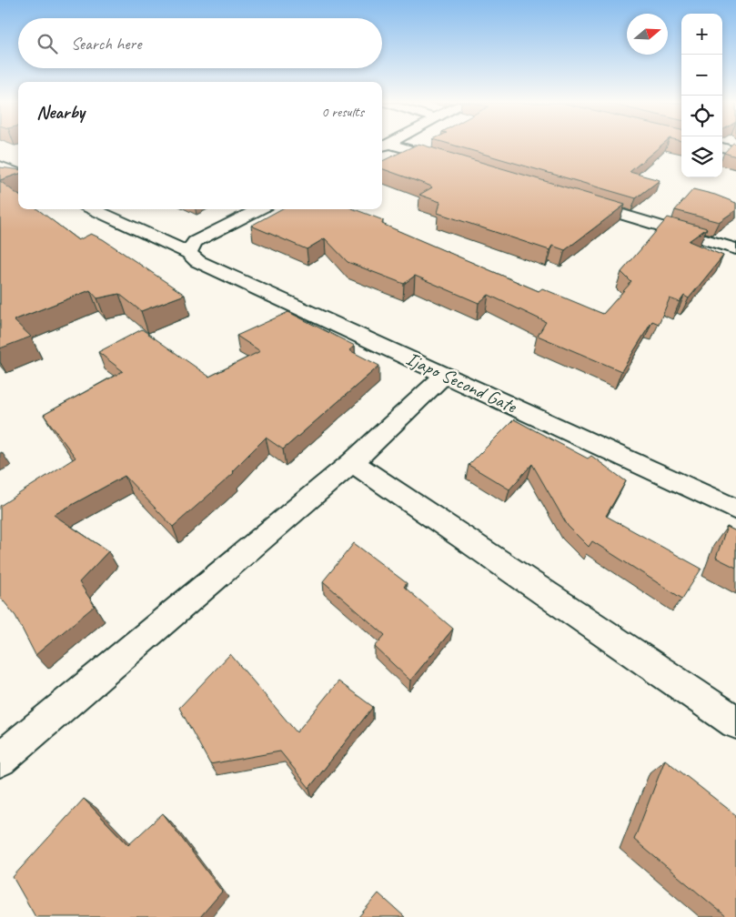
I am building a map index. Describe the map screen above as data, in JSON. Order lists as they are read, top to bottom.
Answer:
{
  "streets": {
    "street": ["Ijapo Second Gate"]
  },
  "north": "right",
  "page": {
    "map_buttons": ["+", "−"],
    "search": "Search here",
    "heading": ["Nearby", "0 results"]
  }
}
